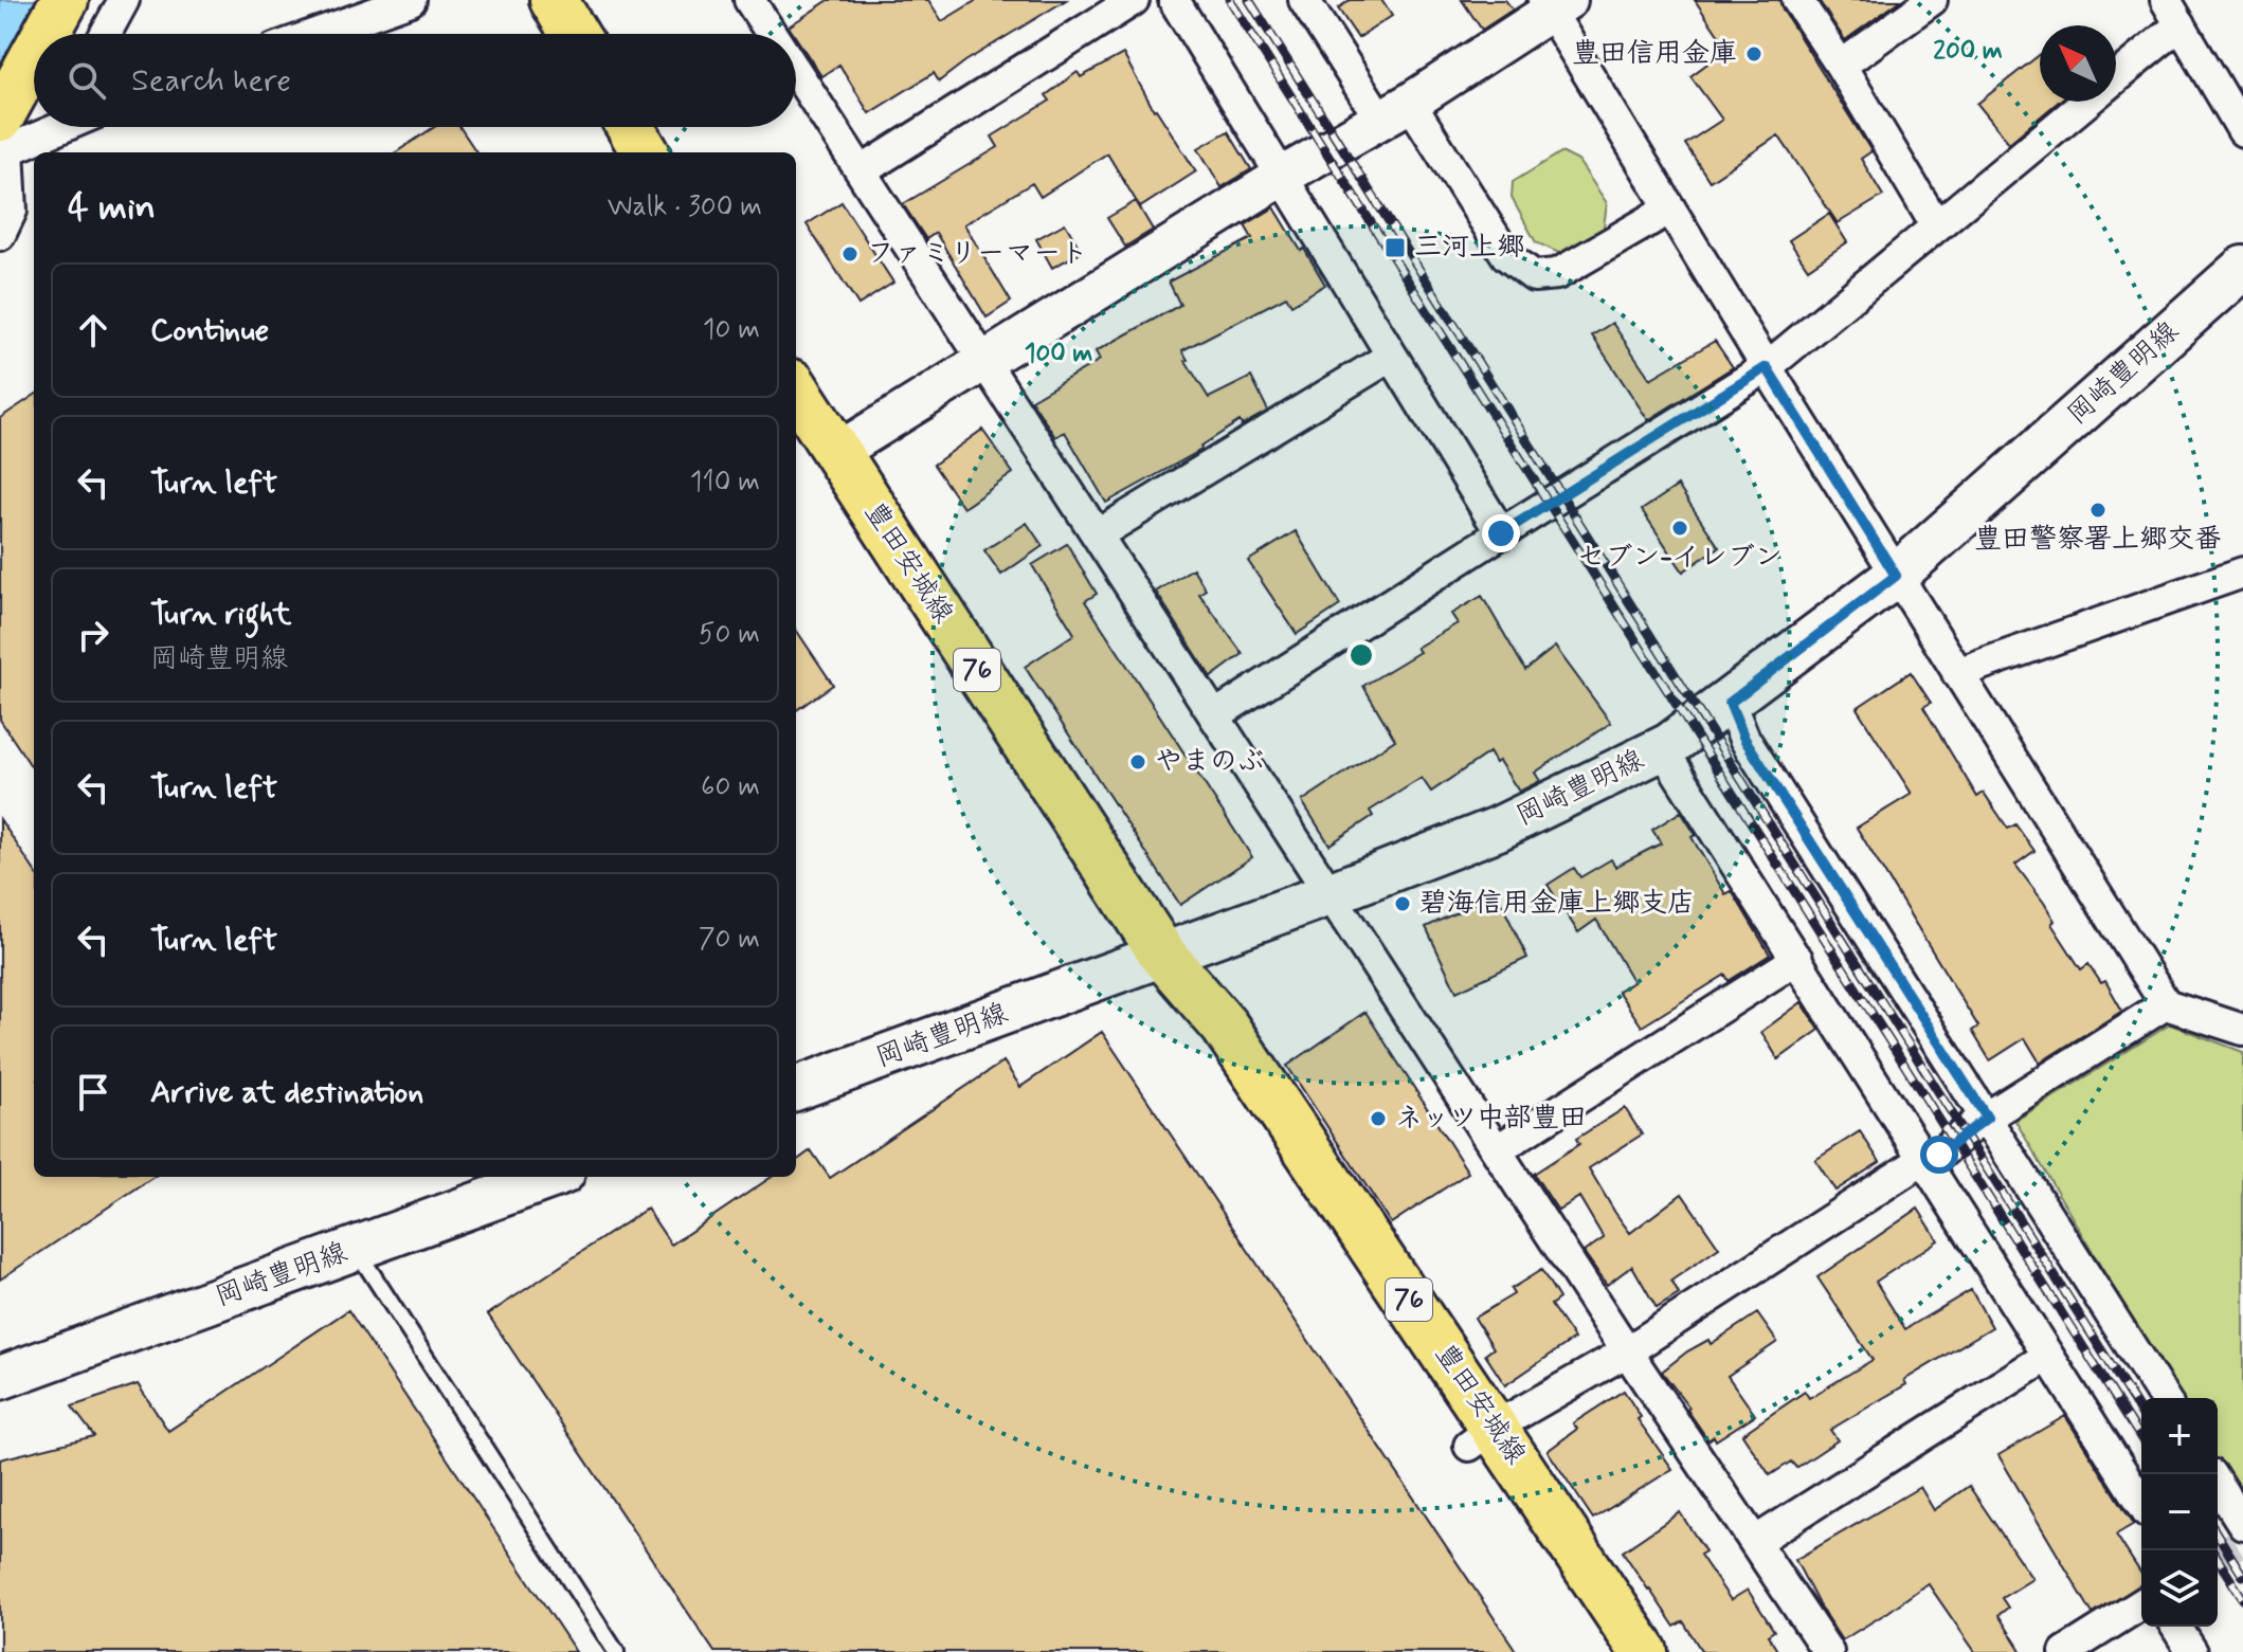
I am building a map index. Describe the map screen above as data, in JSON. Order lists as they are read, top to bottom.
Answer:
{
  "streets": {
    "main road": ["岡崎豊明線", "豊田安城線", "76"]
  },
  "crossings": [
    ["岡崎豊明線", "豊田安城線"]
  ],
  "places": {
    "other": [
      "豊田信用金庫",
      "ファミリーマート",
      "豊田警察署上郷交番",
      "セブン-イレブン",
      "やまのぶ",
      "碧海信用金庫上郷支店",
      "ネッツ中部豊田"
    ],
    "transit": ["三河上郷"]
  },
  "north": "top left",
  "page": {
    "search": "Search here",
    "heading": ["4 min", "Walk · 300 m"],
    "list": [
      ["Continue", "10 m"],
      ["Turn left", "110 m"],
      ["Turn right", "岡崎豊明線", "50 m"],
      ["Turn left", "60 m"],
      ["Turn left", "70 m"],
      "Arrive at destination"
    ],
    "map_buttons": ["+", "−"]
  },
  "rings": ["200 m", "100 m"]
}
